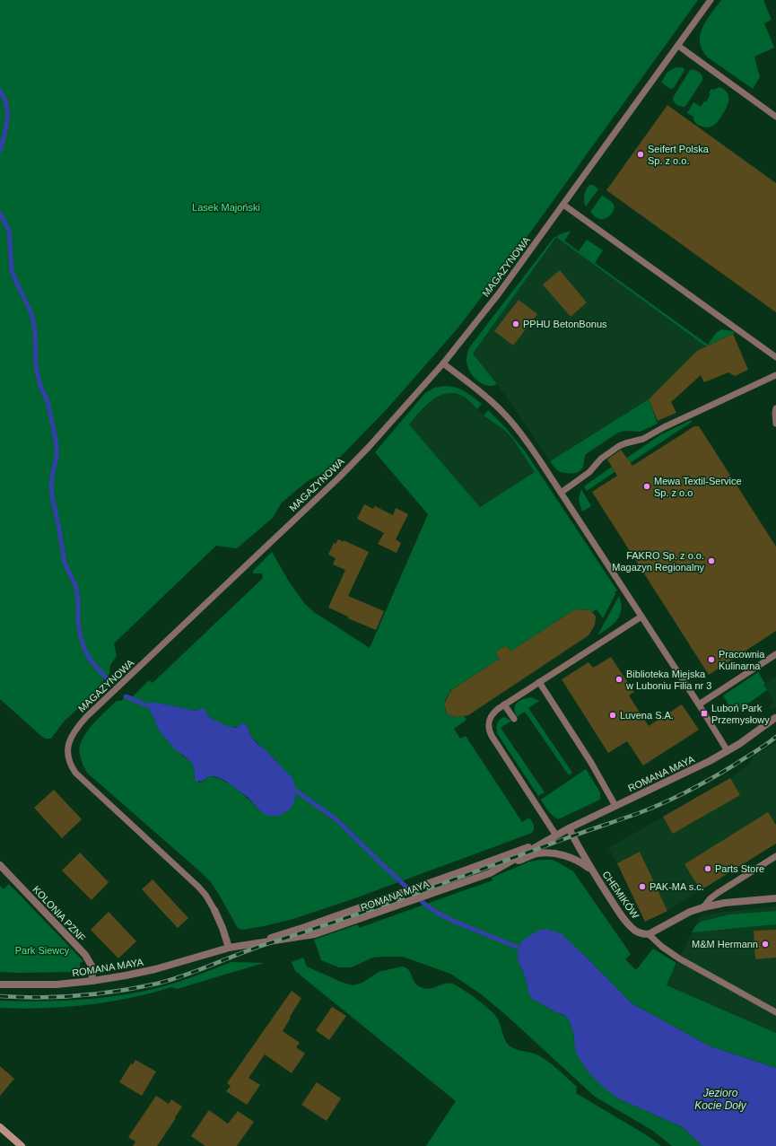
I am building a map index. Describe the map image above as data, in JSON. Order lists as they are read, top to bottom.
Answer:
{
  "streets": {
    "street": [
      "MAGAZYNOWA",
      "ROMANA MAYA",
      "CHEMIKÓW",
      "KOLONIA PZNF"
    ]
  },
  "crossings": [
    ["MAGAZYNOWA", "ROMANA MAYA"],
    ["ROMANA MAYA", "CHEMIKÓW"],
    ["ROMANA MAYA", "KOLONIA PZNF"]
  ],
  "water": ["Jezioro Kocie Doły"],
  "parks": ["Lasek Majoński", "Park Siewcy"],
  "places": {
    "other": [
      "Seifert Polska Sp. z o.o.",
      "PPHU BetonBonus",
      "Mewa Textil-Service Sp. z o.o",
      "FAKRO Sp. z o.o. Magazyn Regionalny",
      "Pracownia Kulinarna",
      "Biblioteka Miejska w Luboniu Filia nr 3",
      "Luvena S.A.",
      "Parts Store",
      "PAK-MA s.c.",
      "M&M Hermann"
    ],
    "transit": ["Luboń Park Przemysłowy"]
  }
}
